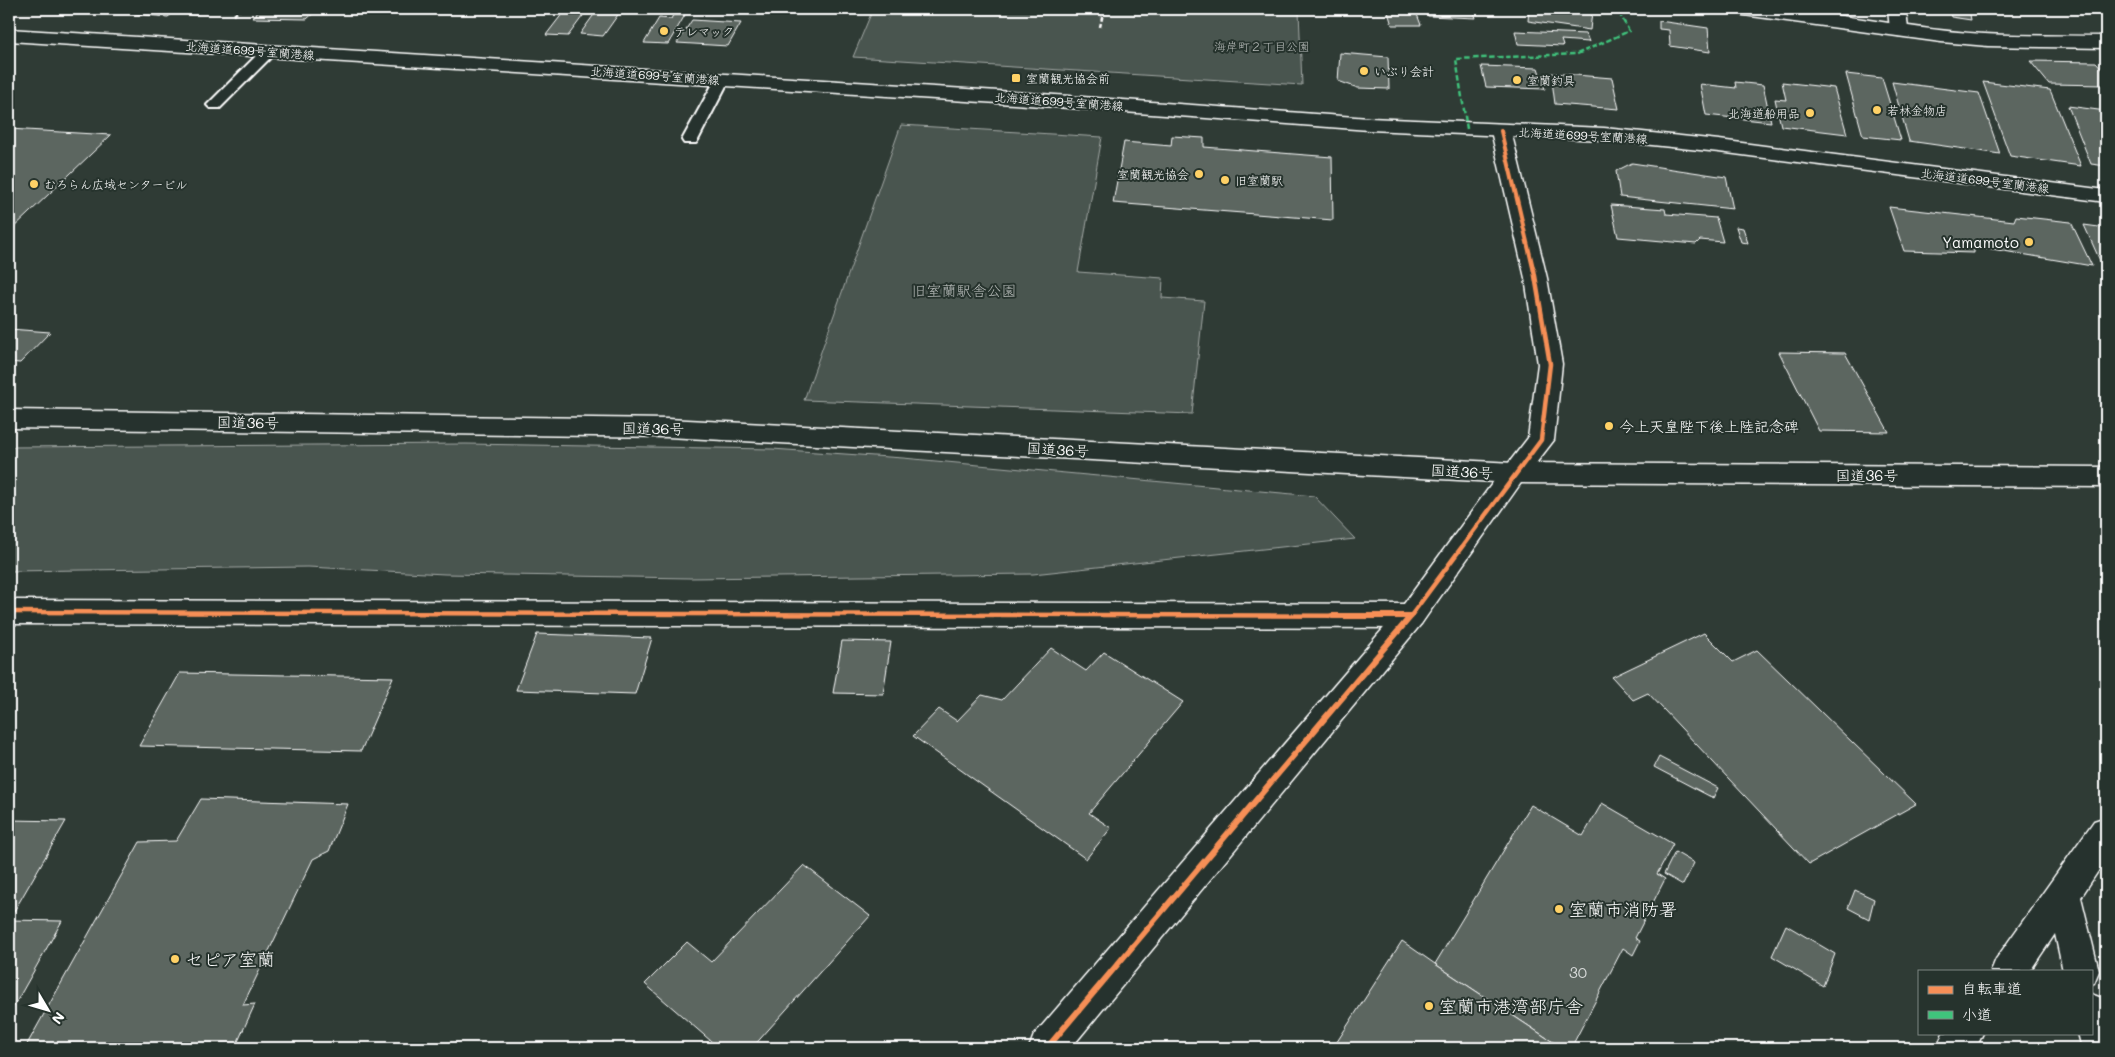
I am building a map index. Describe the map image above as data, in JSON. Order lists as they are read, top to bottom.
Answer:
{
  "streets": {
    "main road": ["北海道道699号室蘭港線", "国道36号"]
  },
  "parks": ["海岸町２丁目公園", "旧室蘭駅舎公園"],
  "places": {
    "other": [
      "テレマック",
      "いぶり会計",
      "室蘭釣具",
      "若林金物店",
      "北海道船用品",
      "室蘭観光協会",
      "旧室蘭駅",
      "むろらん広域センタービル",
      "Yamamoto",
      "今上天皇陛下後上陸記念碑",
      "室蘭市消防署",
      "セピア室蘭",
      "室蘭市港湾部庁舎"
    ],
    "transit": ["室蘭観光協会前"]
  },
  "house_numbers": ["30"],
  "legend": ["自転車道", "小道"],
  "north": "bottom right"
}
